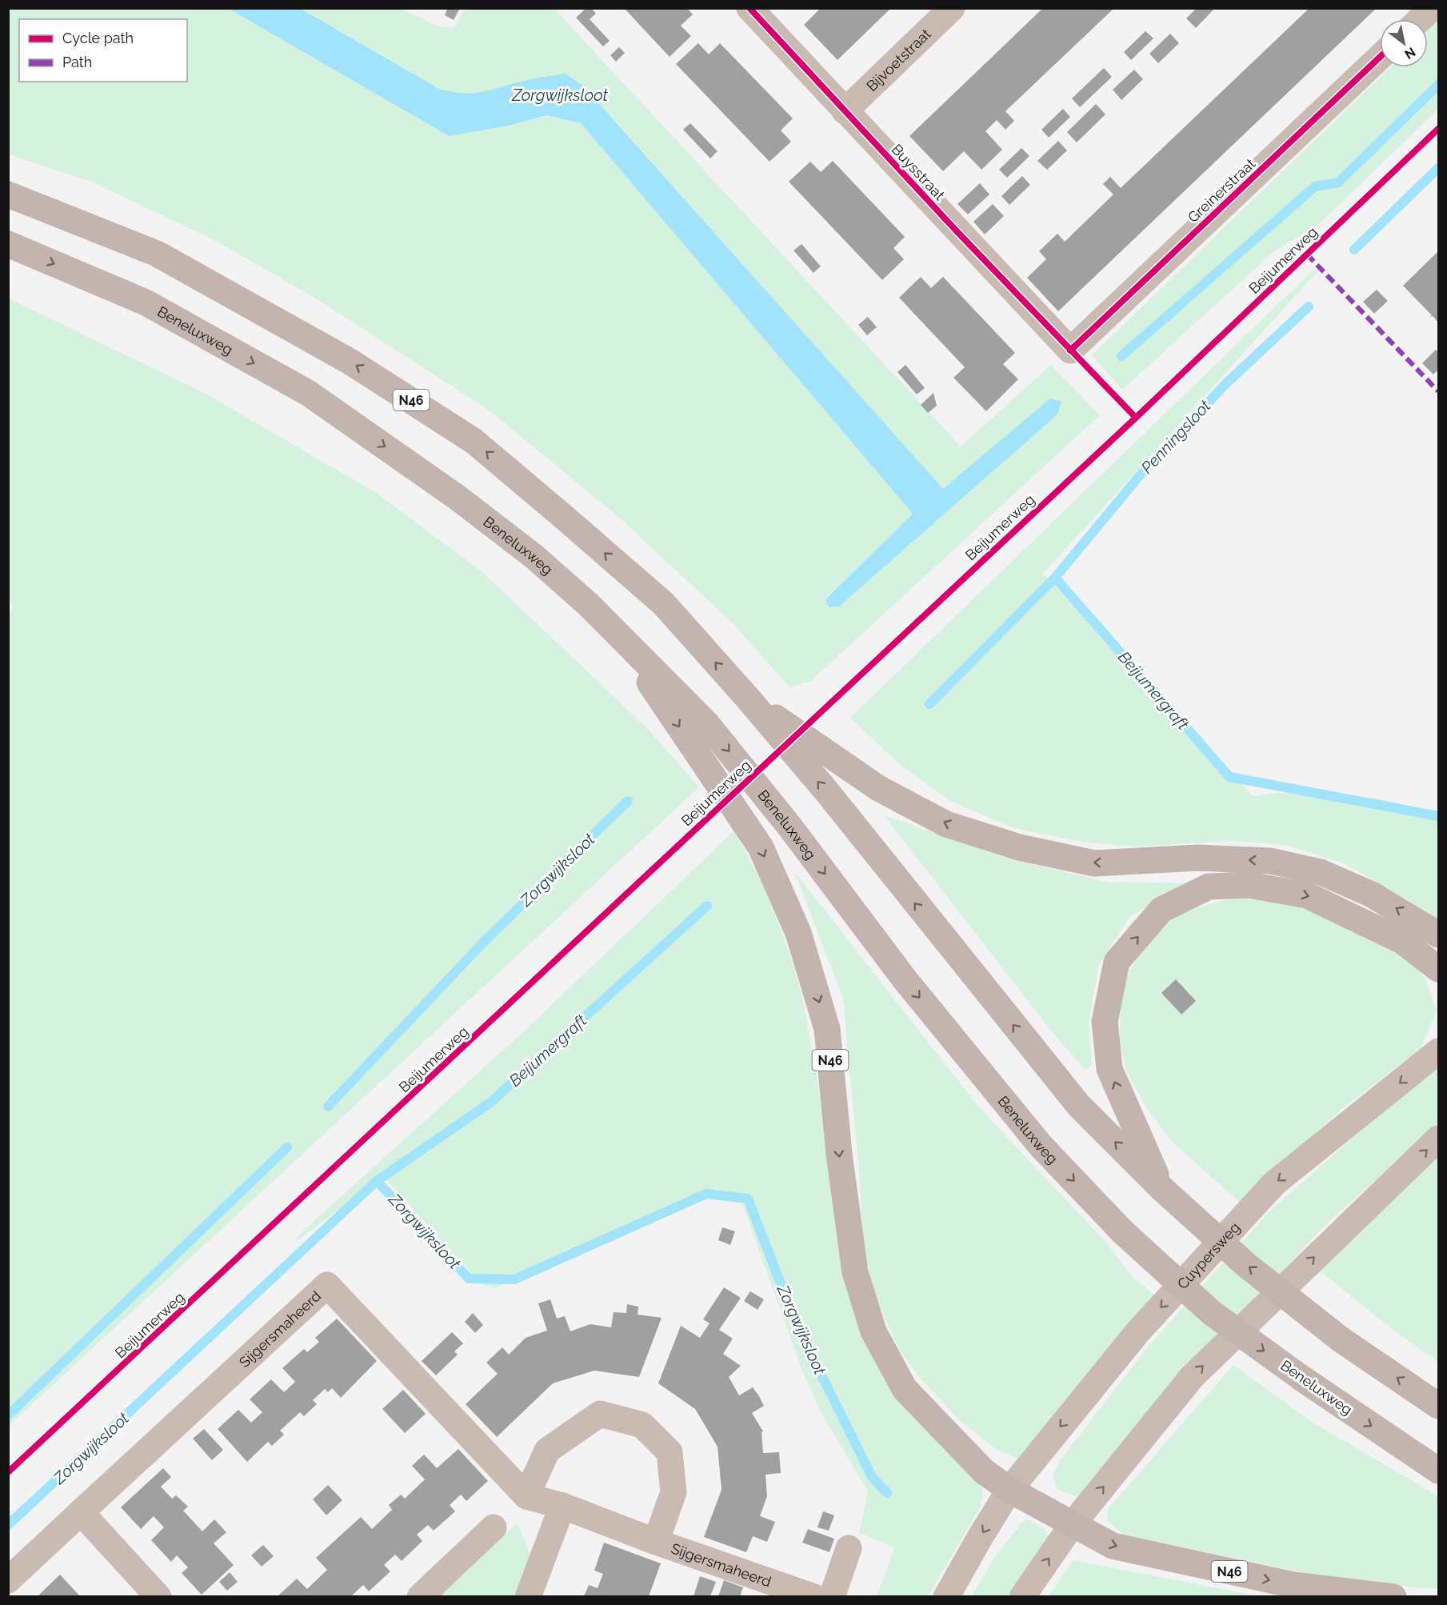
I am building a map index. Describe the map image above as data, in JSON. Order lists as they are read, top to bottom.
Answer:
{
  "streets": {
    "highway": ["Beneluxweg", "N46"],
    "street": [
      "Bijvoetstraat",
      "Buysstraat",
      "Greinerstraat",
      "Cuypersweg",
      "Sijgersmaheerd"
    ],
    "cycle path": ["Beijumerweg"]
  },
  "crossings": [
    ["Bijvoetstraat", "Buysstraat"],
    ["Buysstraat", "Greinerstraat"],
    ["Beneluxweg", "N46"],
    ["N46", "Cuypersweg"]
  ],
  "water": ["Zorgwijksloot", "Penningsloot", "Beijumergraft"],
  "legend": ["Cycle path", "Path"],
  "north": "bottom right"
}
